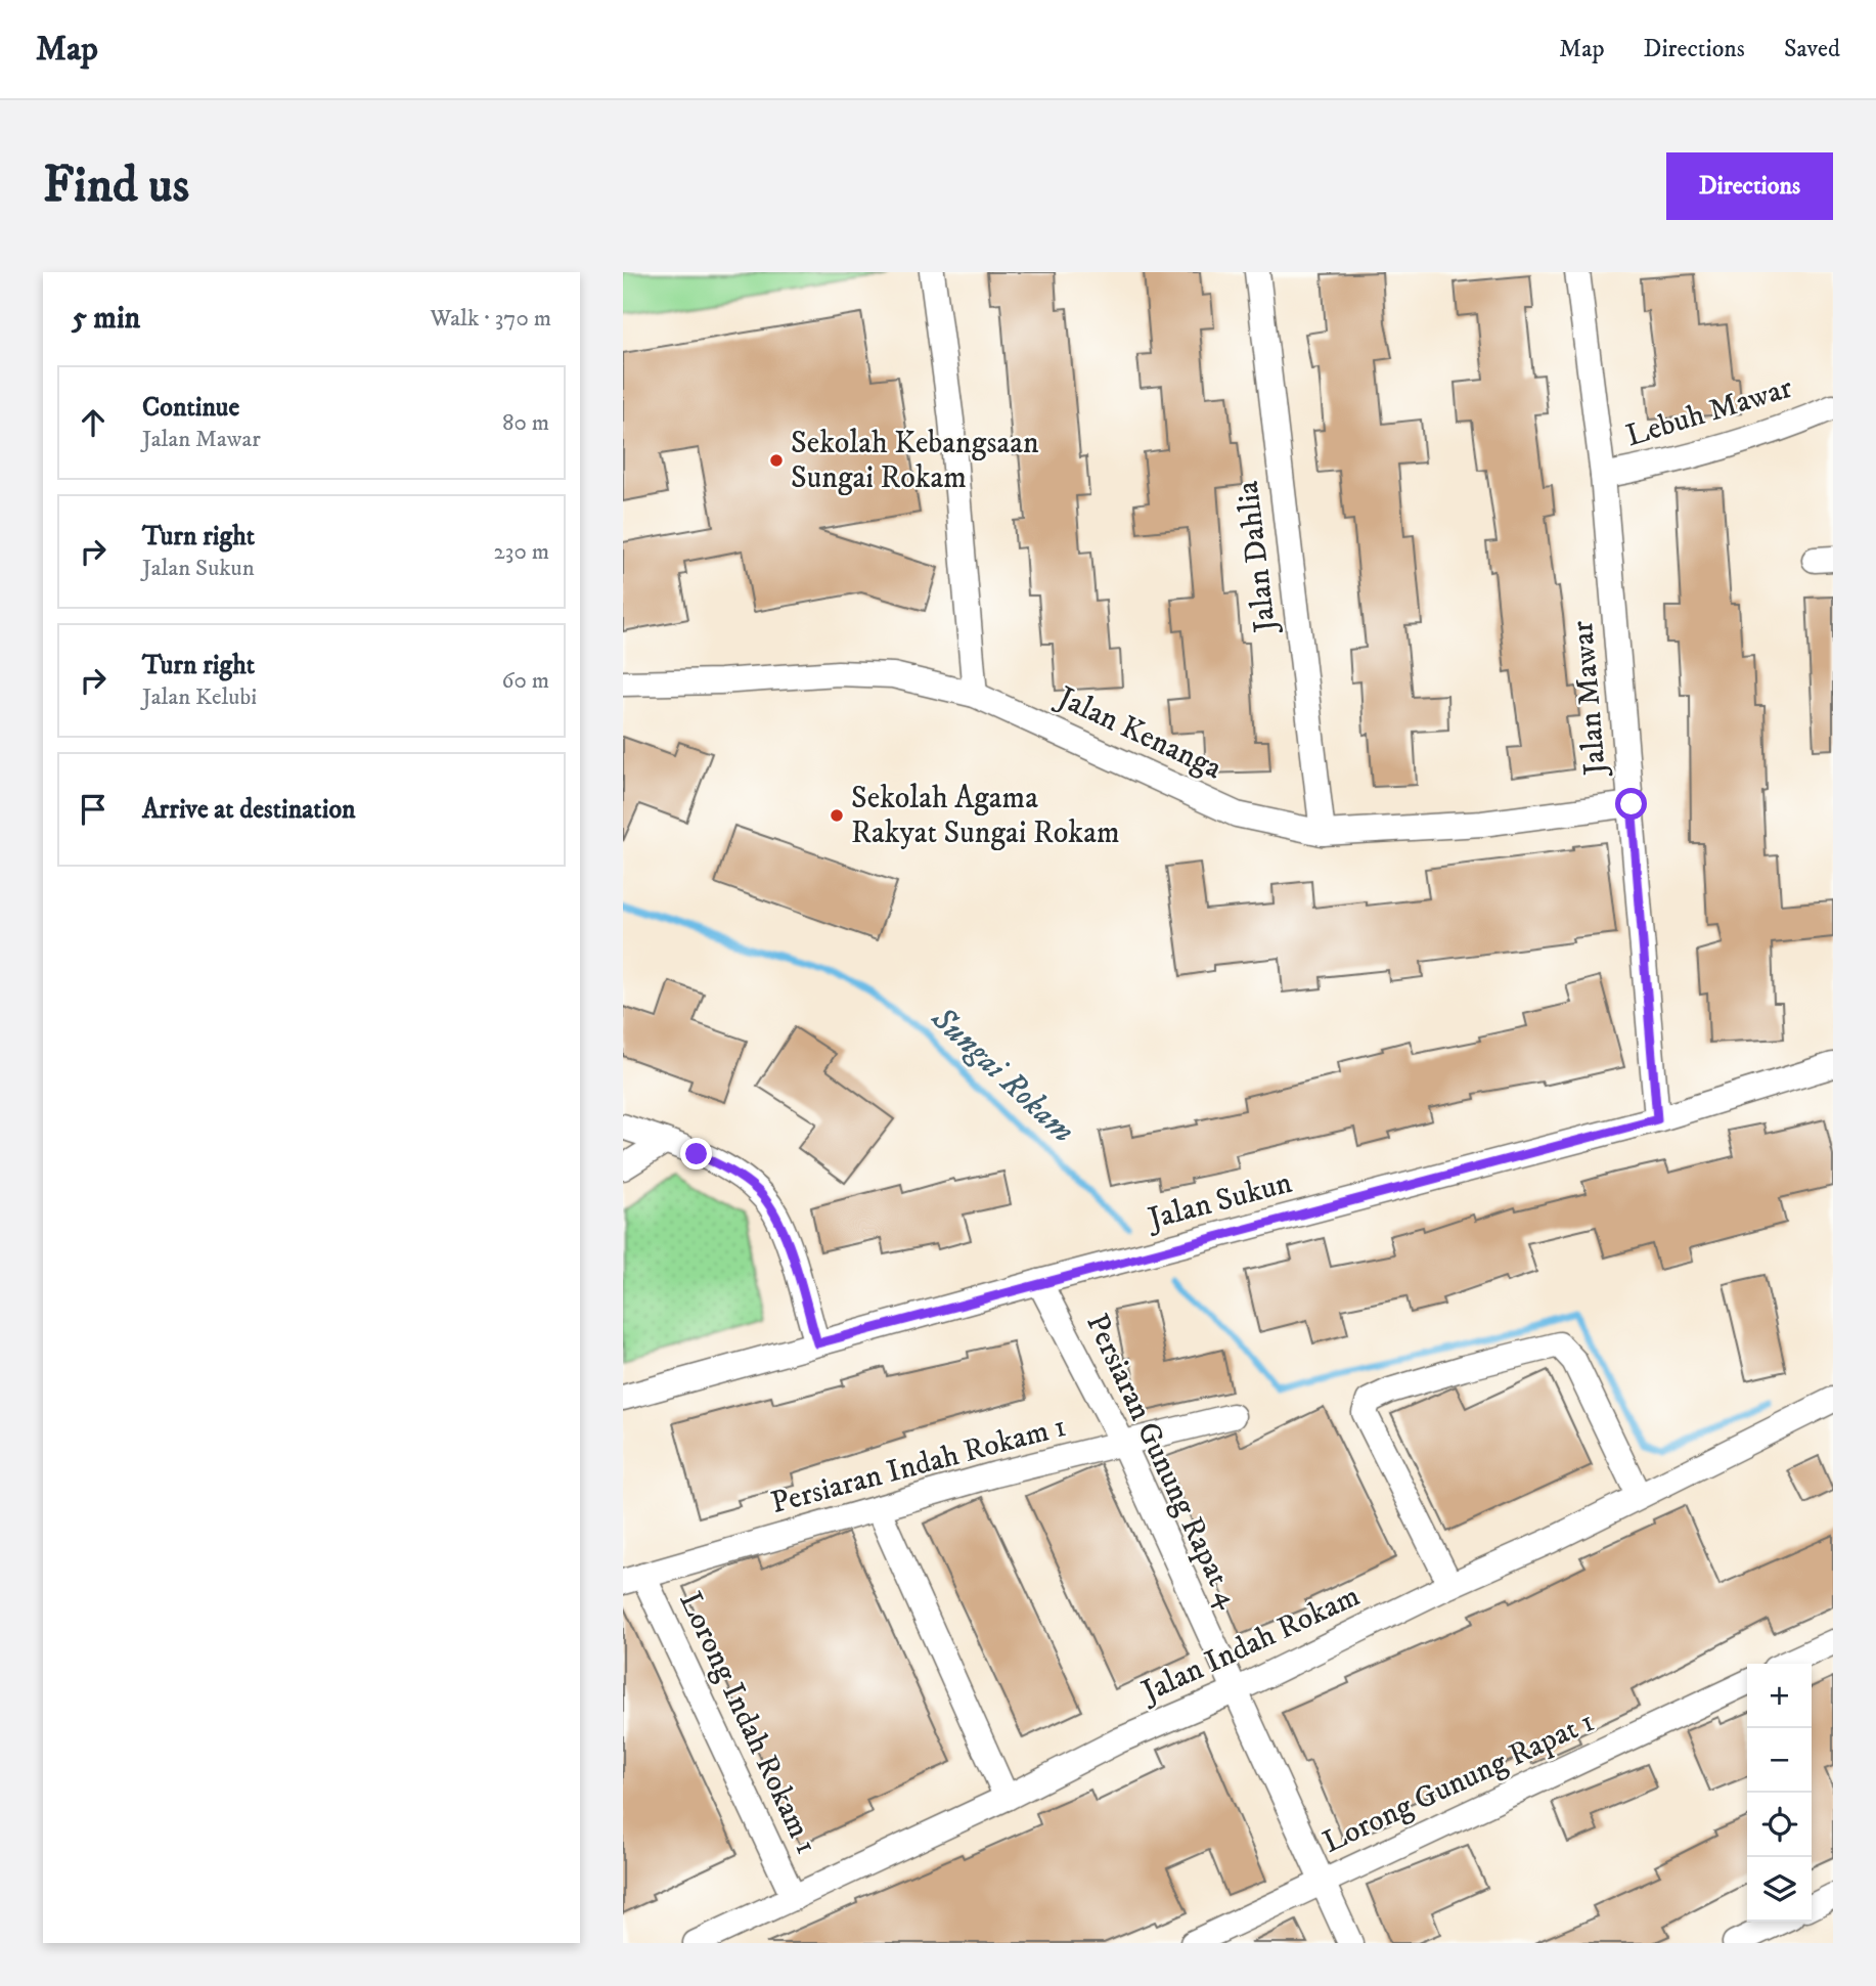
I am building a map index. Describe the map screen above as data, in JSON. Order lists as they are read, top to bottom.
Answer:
{
  "streets": {
    "street": [
      "Lebuh Mawar",
      "Jalan Dahlia",
      "Jalan Mawar",
      "Jalan Kenanga",
      "Jalan Sukun",
      "Persiaran Gunung Rapat 4",
      "Persiaran Indah Rokam 1",
      "Jalan Indah Rokam",
      "Lorong Indah Rokam 1",
      "Lorong Gunung Rapat 1"
    ]
  },
  "crossings": [
    ["Lebuh Mawar", "Jalan Mawar"],
    ["Jalan Dahlia", "Jalan Kenanga"],
    ["Jalan Mawar", "Jalan Kenanga"],
    ["Jalan Mawar", "Jalan Sukun"],
    ["Jalan Sukun", "Persiaran Gunung Rapat 4"],
    ["Persiaran Gunung Rapat 4", "Persiaran Indah Rokam 1"],
    ["Persiaran Gunung Rapat 4", "Jalan Indah Rokam"],
    ["Persiaran Gunung Rapat 4", "Lorong Gunung Rapat 1"],
    ["Persiaran Indah Rokam 1", "Lorong Indah Rokam 1"],
    ["Jalan Indah Rokam", "Lorong Indah Rokam 1"]
  ],
  "water": ["Sungai Rokam"],
  "places": ["Sekolah Kebangsaan Sungai Rokam", "Sekolah Agama Rakyat Sungai Rokam"],
  "page": {
    "header": "Map",
    "nav": ["Map", "Directions", "Saved"],
    "buttons": "Directions",
    "title": "Find us",
    "heading": ["5 min", "Walk · 370 m"],
    "list": [
      ["Continue", "Jalan Mawar", "80 m"],
      ["Turn right", "Jalan Sukun", "230 m"],
      ["Turn right", "Jalan Kelubi", "60 m"],
      "Arrive at destination"
    ],
    "map_buttons": ["+", "−"]
  }
}
